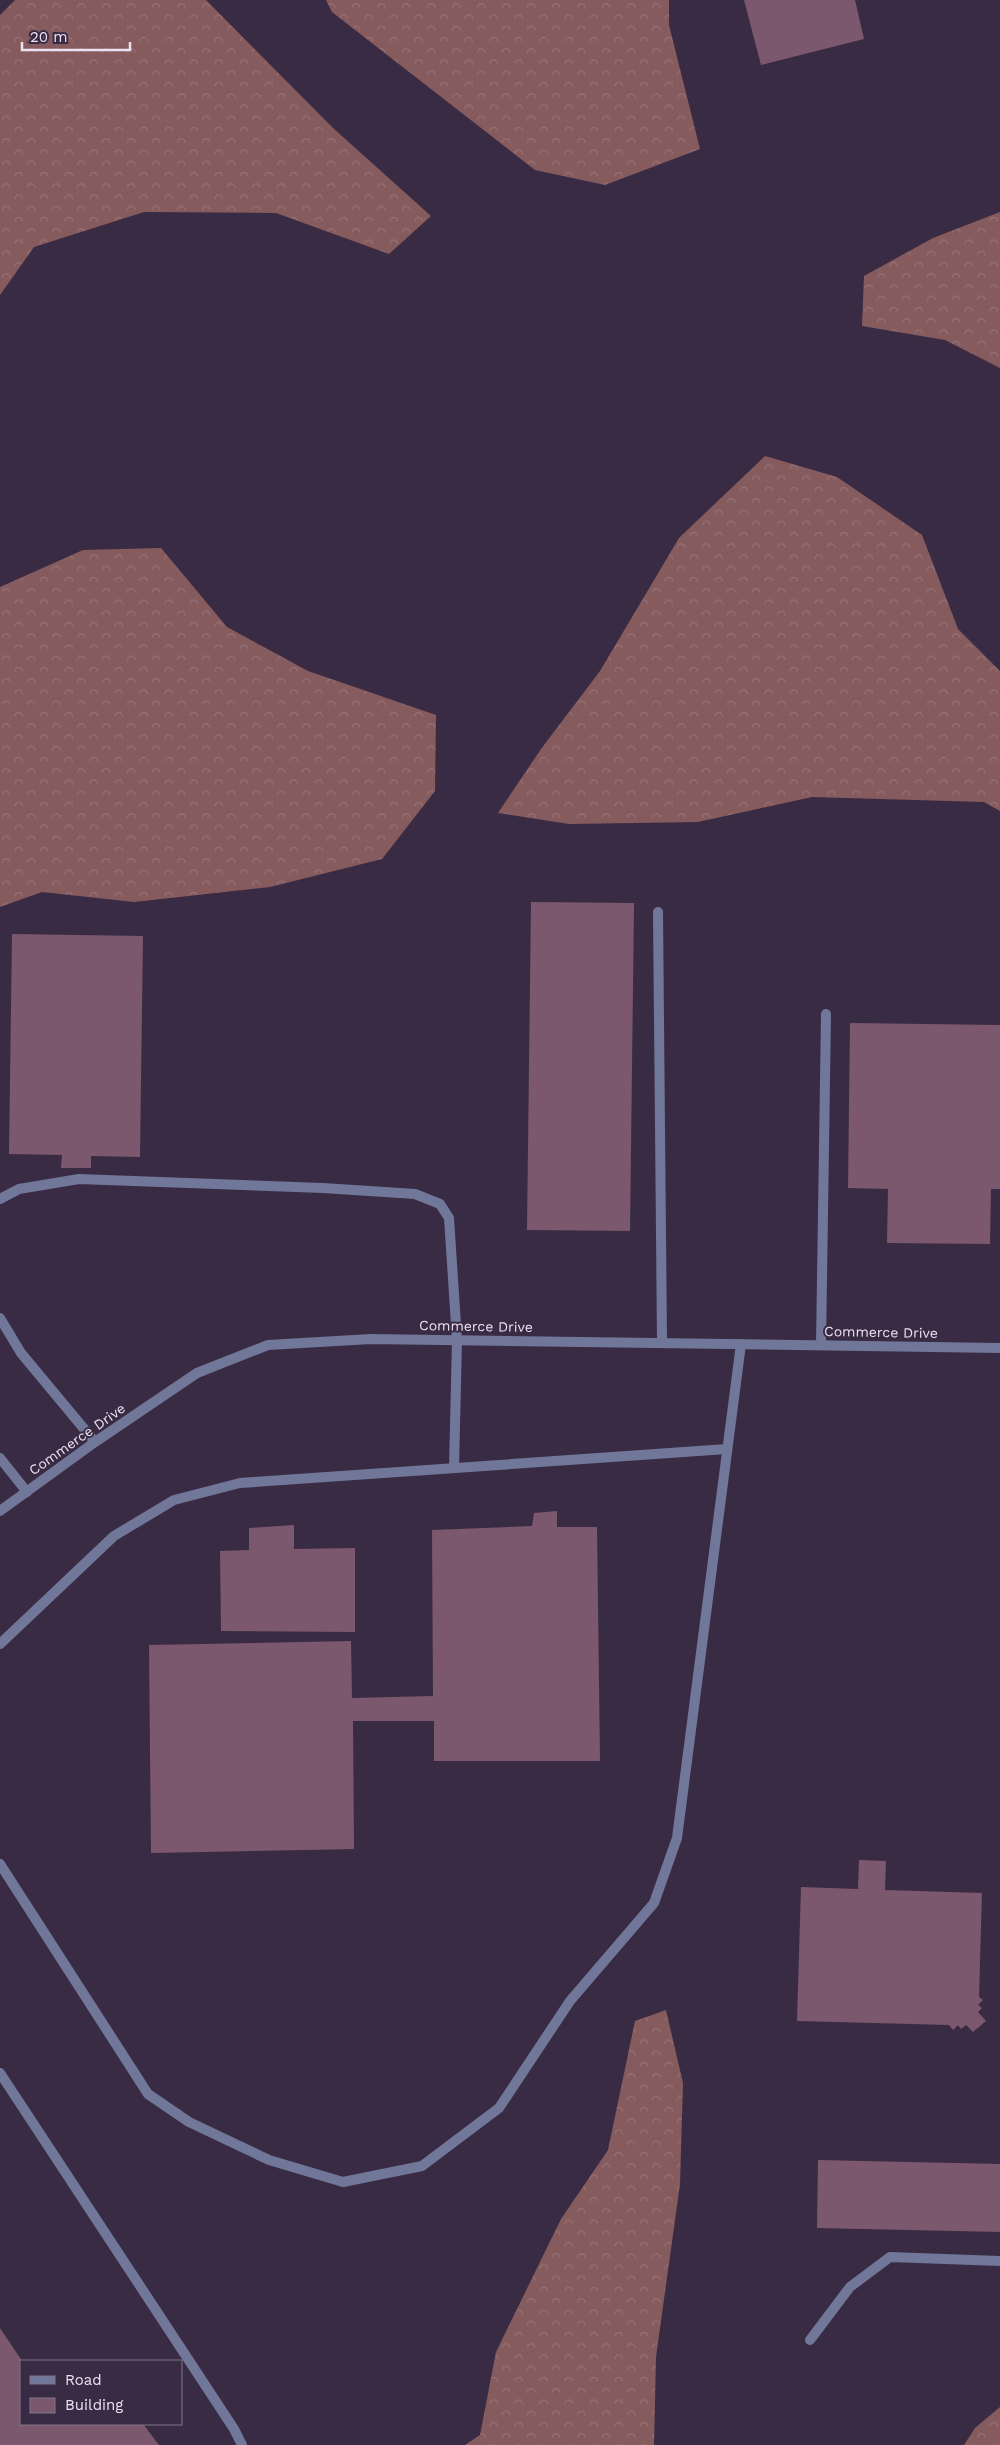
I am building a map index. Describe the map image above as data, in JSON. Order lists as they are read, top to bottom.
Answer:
{
  "streets": {
    "street": ["Commerce Drive"]
  },
  "legend": ["Road", "Building"],
  "scale_bar": "20 m"
}
